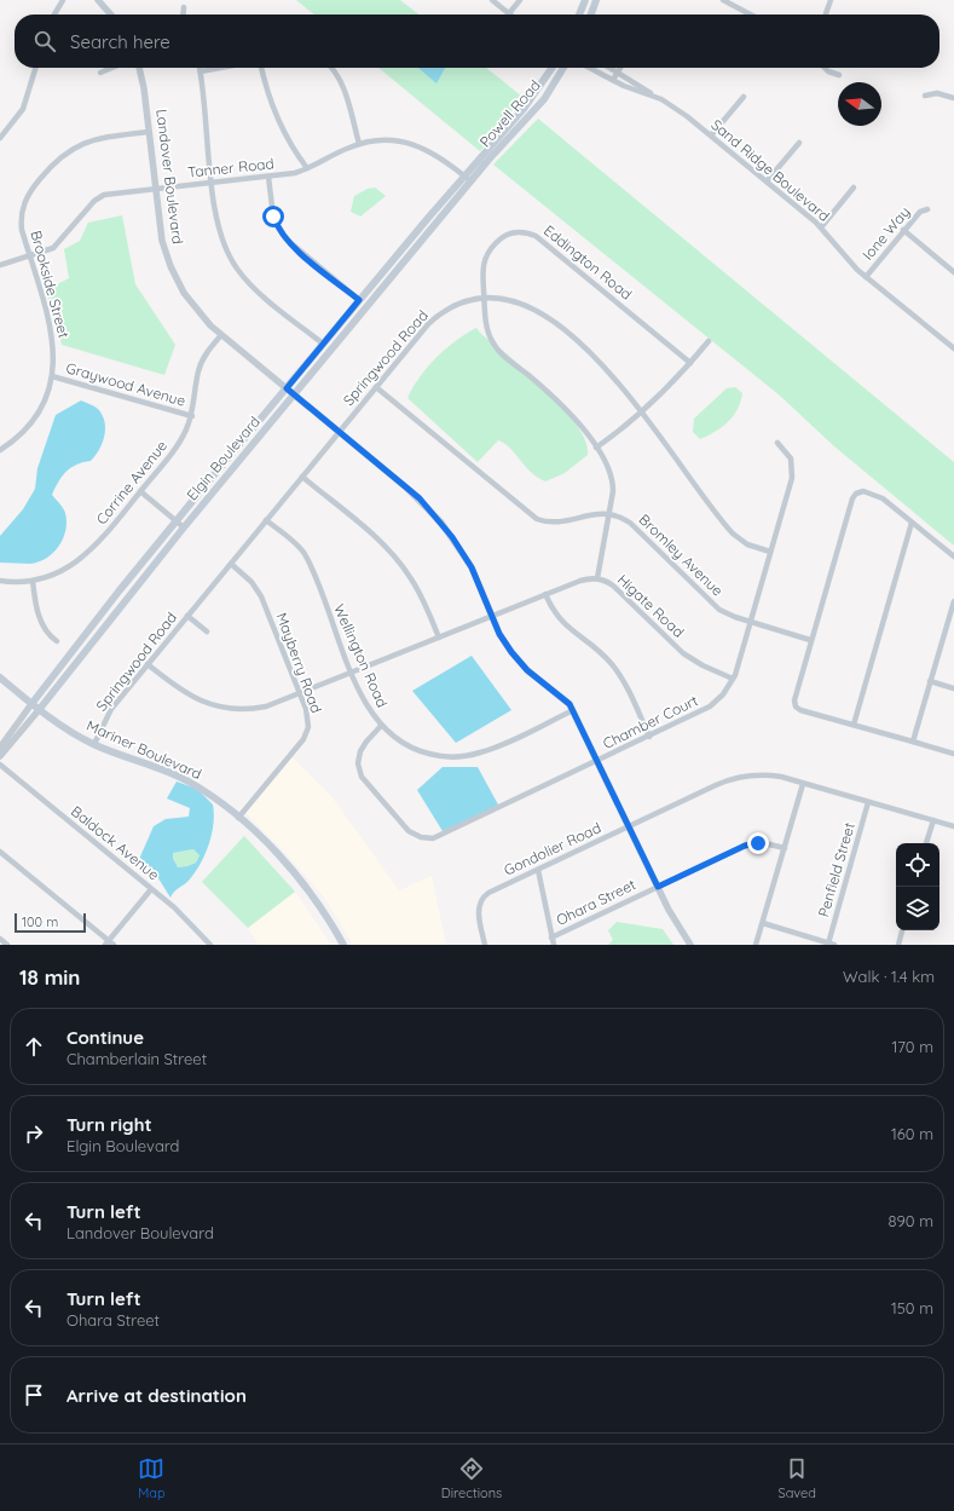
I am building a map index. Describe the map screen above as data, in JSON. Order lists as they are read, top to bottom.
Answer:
{
  "streets": {
    "main road": ["Powell Road", "Elgin Boulevard", "Mariner Boulevard"],
    "street": [
      "Tanner Road",
      "Sand Ridge Boulevard",
      "Landover Boulevard",
      "Ione Way",
      "Eddington Road",
      "Brookside Street",
      "Springwood Road",
      "Graywood Avenue",
      "Corrine Avenue",
      "Bromley Avenue",
      "Higate Road",
      "Wellington Road",
      "Mayberry Road",
      "Chamber Court",
      "Baldock Avenue",
      "Gondolier Road",
      "Penfield Street",
      "Ohara Street"
    ]
  },
  "crossings": [
    ["Powell Road", "Tanner Road"],
    ["Powell Road", "Elgin Boulevard"],
    ["Tanner Road", "Landover Boulevard"],
    ["Tanner Road", "Brookside Street"],
    ["Tanner Road", "Elgin Boulevard"],
    ["Sand Ridge Boulevard", "Ione Way"],
    ["Landover Boulevard", "Brookside Street"],
    ["Landover Boulevard", "Springwood Road"],
    ["Landover Boulevard", "Elgin Boulevard"],
    ["Landover Boulevard", "Corrine Avenue"],
    ["Landover Boulevard", "Higate Road"],
    ["Landover Boulevard", "Wellington Road"],
    ["Landover Boulevard", "Chamber Court"],
    ["Landover Boulevard", "Gondolier Road"],
    ["Landover Boulevard", "Ohara Street"],
    ["Eddington Road", "Springwood Road"],
    ["Eddington Road", "Bromley Avenue"],
    ["Eddington Road", "Higate Road"],
    ["Brookside Street", "Graywood Avenue"],
    ["Springwood Road", "Wellington Road"],
    ["Springwood Road", "Mayberry Road"],
    ["Springwood Road", "Chamber Court"],
    ["Springwood Road", "Mariner Boulevard"],
    ["Graywood Avenue", "Corrine Avenue"],
    ["Elgin Boulevard", "Mariner Boulevard"],
    ["Bromley Avenue", "Chamber Court"],
    ["Higate Road", "Wellington Road"],
    ["Higate Road", "Chamber Court"],
    ["Wellington Road", "Chamber Court"],
    ["Mayberry Road", "Mariner Boulevard"],
    ["Gondolier Road", "Penfield Street"]
  ],
  "scale_bar": "100 m",
  "north": "left",
  "page": {
    "search": "Search here",
    "scale": "100 m",
    "heading": ["18 min", "Walk · 1.4 km"],
    "list": [
      ["Continue", "Chamberlain Street", "170 m"],
      ["Turn right", "Elgin Boulevard", "160 m"],
      ["Turn left", "Landover Boulevard", "890 m"],
      ["Turn left", "Ohara Street", "150 m"],
      "Arrive at destination"
    ],
    "nav": ["Map", "Directions", "Saved"]
  }
}
